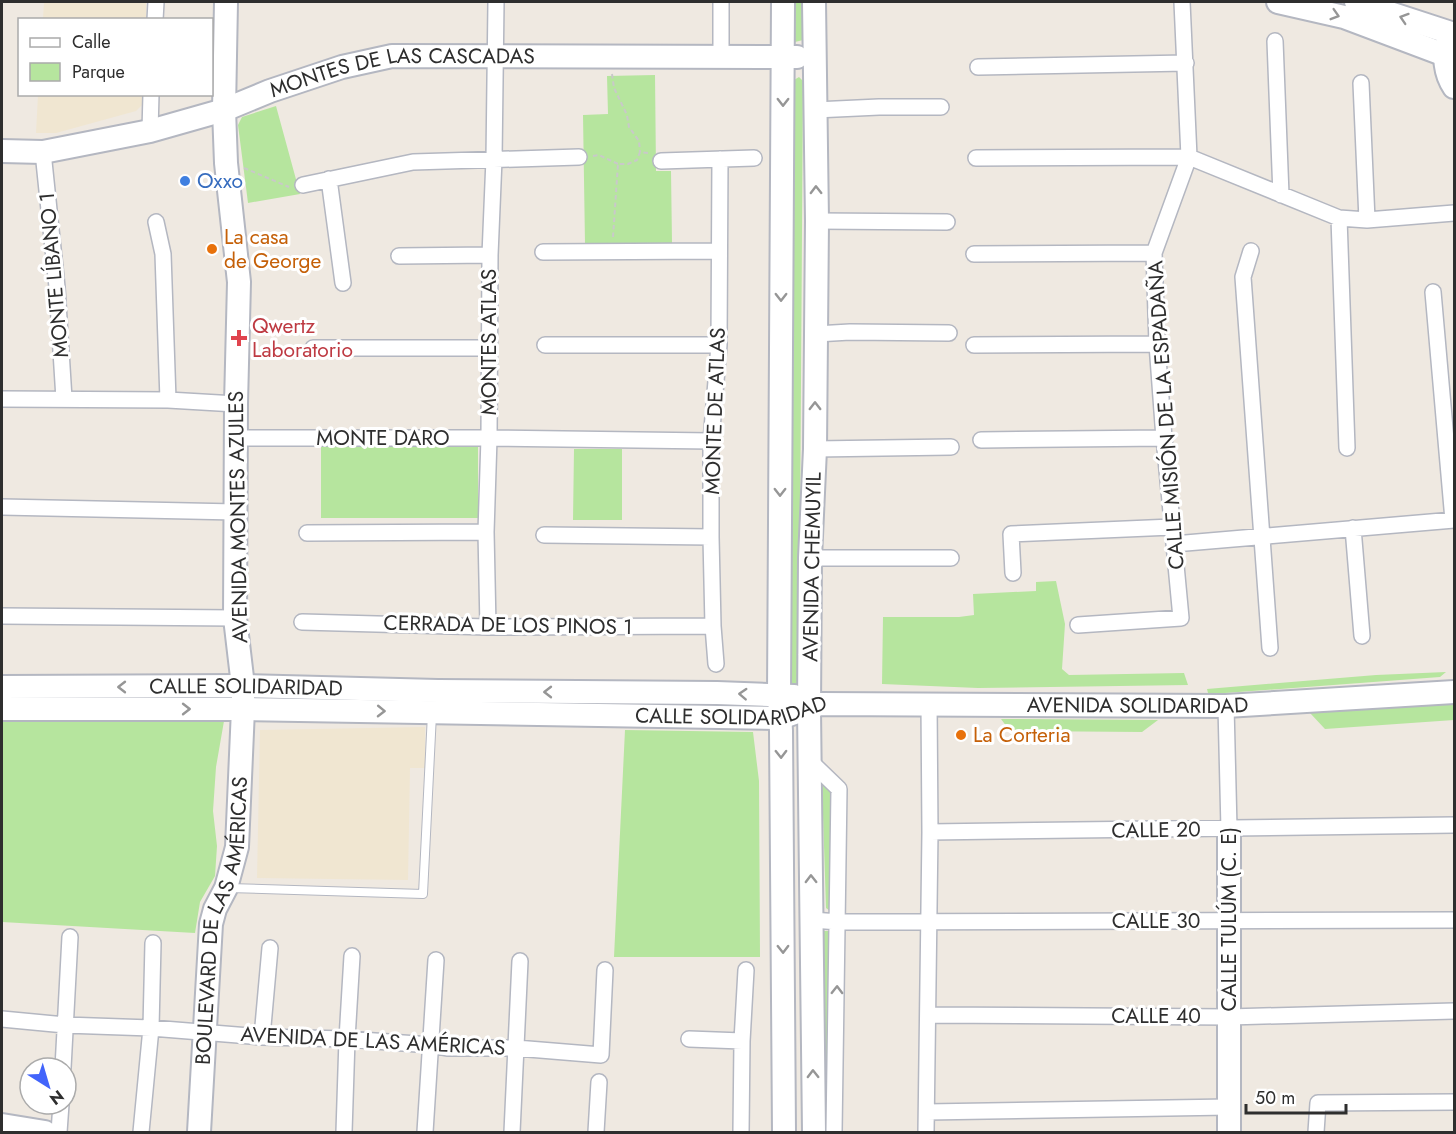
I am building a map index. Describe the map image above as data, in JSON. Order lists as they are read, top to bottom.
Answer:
{
  "streets": {
    "main road": [
      "MONTES DE LAS CASCADAS",
      "AVENIDA MONTES AZULES",
      "AVENIDA CHEMUYIL",
      "CALLE SOLIDARIDAD",
      "AVENIDA SOLIDARIDAD",
      "CALLE TULÚM (C. E)",
      "BOULEVARD DE LAS AMÉRICAS"
    ],
    "street": [
      "MONTE LÍBANO 1",
      "MONTES ATLAS",
      "MONTE DE ATLAS",
      "CALLE MISIÓN DE LA ESPADAÑA",
      "MONTE DARO",
      "CERRADA DE LOS PINOS 1",
      "CALLE 20",
      "CALLE 30",
      "CALLE 40",
      "AVENIDA DE LAS AMÉRICAS"
    ]
  },
  "crossings": [
    ["MONTES DE LAS CASCADAS", "MONTE LÍBANO 1"],
    ["MONTES DE LAS CASCADAS", "MONTES ATLAS"],
    ["MONTES DE LAS CASCADAS", "AVENIDA MONTES AZULES"],
    ["MONTES DE LAS CASCADAS", "AVENIDA CHEMUYIL"],
    ["MONTES ATLAS", "MONTE DARO"],
    ["MONTES ATLAS", "CERRADA DE LOS PINOS 1"],
    ["MONTE DE ATLAS", "MONTE DARO"],
    ["MONTE DE ATLAS", "CERRADA DE LOS PINOS 1"],
    ["MONTE DARO", "AVENIDA MONTES AZULES"],
    ["AVENIDA MONTES AZULES", "CALLE SOLIDARIDAD"],
    ["AVENIDA MONTES AZULES", "BOULEVARD DE LAS AMÉRICAS"],
    ["AVENIDA CHEMUYIL", "CALLE SOLIDARIDAD"],
    ["AVENIDA CHEMUYIL", "AVENIDA SOLIDARIDAD"],
    ["AVENIDA CHEMUYIL", "CALLE 30"],
    ["CALLE SOLIDARIDAD", "AVENIDA SOLIDARIDAD"],
    ["CALLE SOLIDARIDAD", "BOULEVARD DE LAS AMÉRICAS"],
    ["AVENIDA SOLIDARIDAD", "CALLE TULÚM (C. E)"],
    ["CALLE 20", "CALLE TULÚM (C. E)"],
    ["CALLE TULÚM (C. E)", "CALLE 30"],
    ["CALLE TULÚM (C. E)", "CALLE 40"],
    ["BOULEVARD DE LAS AMÉRICAS", "AVENIDA DE LAS AMÉRICAS"]
  ],
  "places": {
    "other": ["Oxxo", "La casa de George", "La Corteria"],
    "health": ["Qwertz Laboratorio"]
  },
  "legend": ["Calle", "Parque"],
  "scale_bar": "50 m",
  "north": "bottom right"
}
